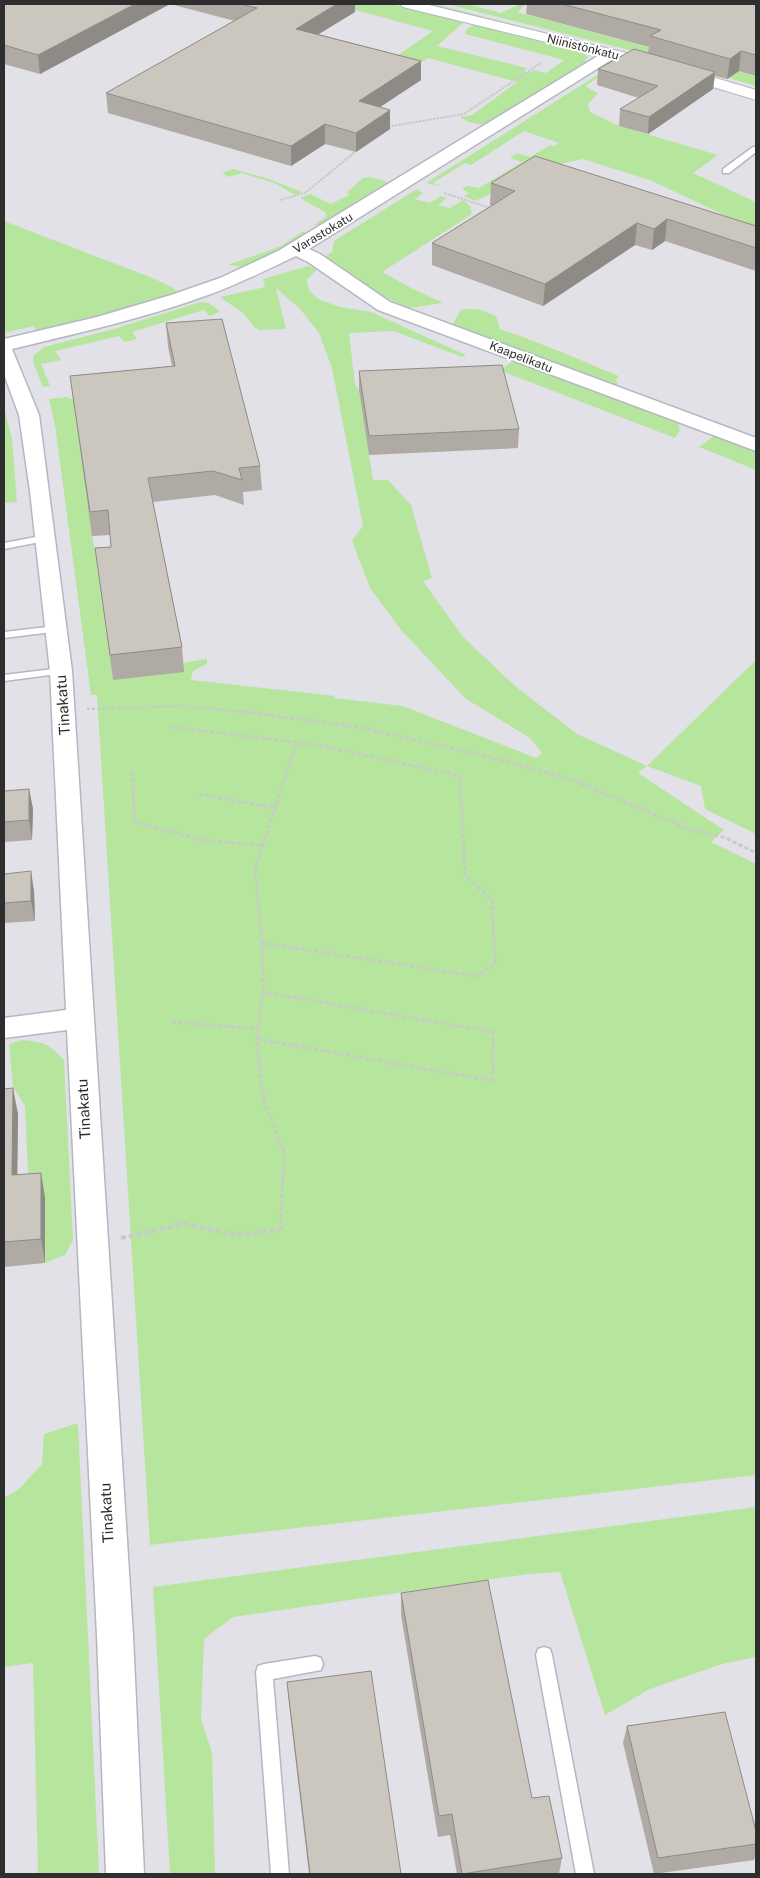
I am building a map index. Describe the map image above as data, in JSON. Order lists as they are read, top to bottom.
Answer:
{
  "streets": {
    "street": [
      "Niinistönkatu",
      "Varastokatu",
      "Kaapelikatu",
      "Tinakatu"
    ]
  },
  "crossings": [
    ["Niinistönkatu", "Varastokatu"],
    ["Varastokatu", "Kaapelikatu"]
  ]
}
